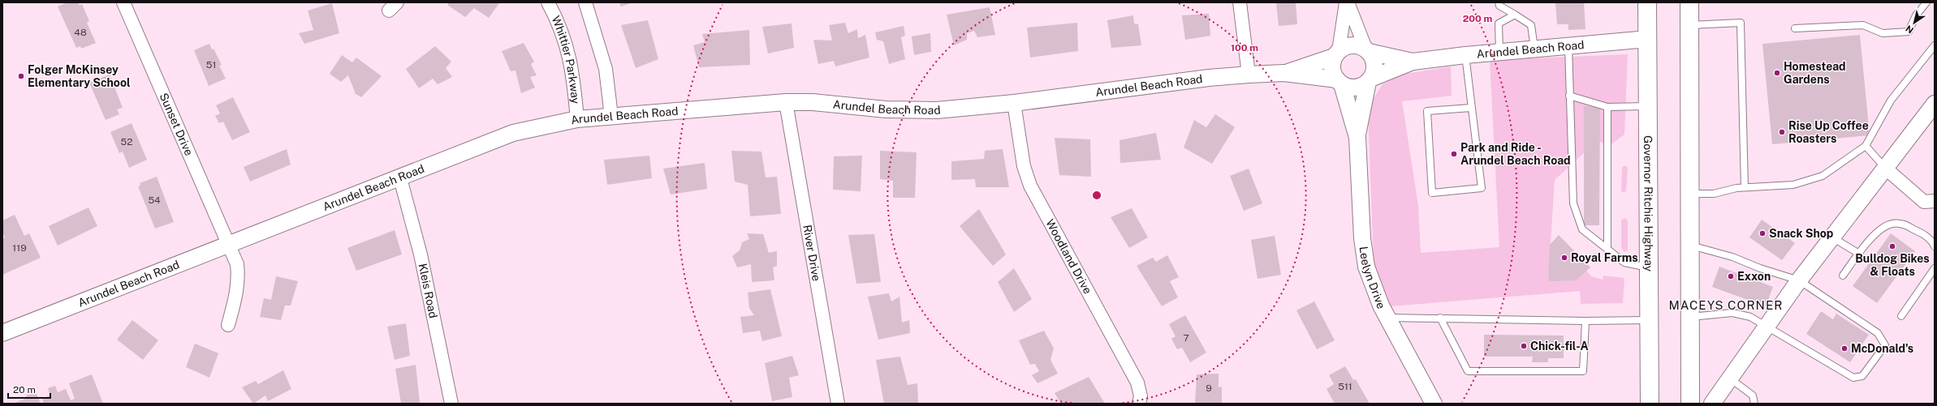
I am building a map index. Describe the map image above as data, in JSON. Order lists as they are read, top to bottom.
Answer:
{
  "streets": {
    "highway": ["Governor Ritchie Highway"],
    "street": [
      "Arundel Beach Road",
      "Whittier Parkway",
      "Sunset Drive",
      "River Drive",
      "Woodland Drive",
      "Leelyn Drive",
      "Kleis Road"
    ]
  },
  "crossings": [
    ["Arundel Beach Road", "Whittier Parkway"],
    ["Arundel Beach Road", "Sunset Drive"],
    ["Arundel Beach Road", "Governor Ritchie Highway"],
    ["Arundel Beach Road", "River Drive"],
    ["Arundel Beach Road", "Woodland Drive"],
    ["Arundel Beach Road", "Leelyn Drive"],
    ["Arundel Beach Road", "Kleis Road"]
  ],
  "districts": ["MACEYS CORNER"],
  "places": [
    "Homestead Gardens",
    "Folger McKinsey Elementary School",
    "Rise Up Coffee Roasters",
    "Park and Ride - Arundel Beach Road",
    "Snack Shop",
    "Bulldog Bikes & Floats",
    "Royal Farms",
    "Exxon",
    "Chick-fil-A",
    "McDonald's"
  ],
  "house_numbers": [
    "48",
    "51",
    "52",
    "54",
    "119",
    "7",
    "511",
    "9"
  ],
  "scale_bar": "20 m",
  "north": "bottom left",
  "rings": ["200 m", "100 m"]
}
